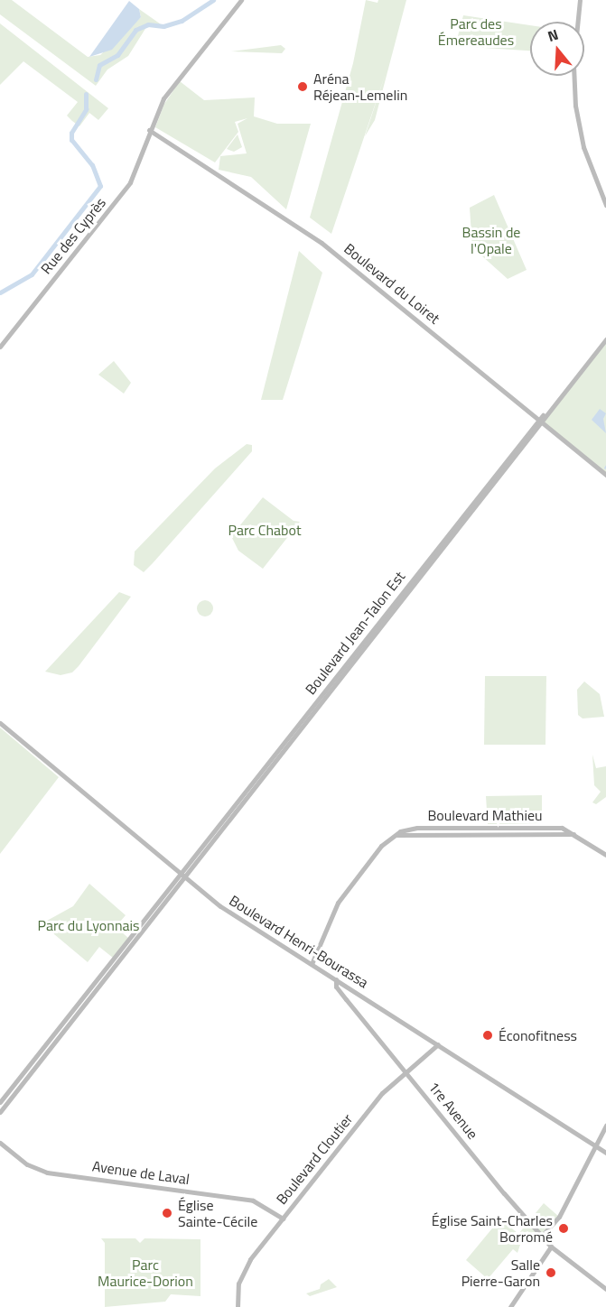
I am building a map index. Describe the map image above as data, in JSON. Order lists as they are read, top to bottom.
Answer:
{
  "streets": {
    "street": [
      "Rue des Cyprès",
      "Boulevard du Loiret",
      "Boulevard Jean-Talon Est",
      "Boulevard Mathieu",
      "Boulevard Henri-Bourassa",
      "1re Avenue",
      "Boulevard Cloutier",
      "Avenue de Laval"
    ]
  },
  "crossings": [
    ["Rue des Cyprès", "Boulevard du Loiret"],
    ["Boulevard du Loiret", "Boulevard Jean-Talon Est"],
    ["Boulevard Jean-Talon Est", "Boulevard Henri-Bourassa"],
    ["Boulevard Mathieu", "Boulevard Henri-Bourassa"],
    ["Boulevard Henri-Bourassa", "1re Avenue"],
    ["Boulevard Henri-Bourassa", "Boulevard Cloutier"],
    ["1re Avenue", "Boulevard Cloutier"],
    ["Boulevard Cloutier", "Avenue de Laval"]
  ],
  "parks": [
    "Parc des Émereaudes",
    "Bassin de l'Opale",
    "Parc Chabot",
    "Parc du Lyonnais",
    "Parc Maurice-Dorion"
  ],
  "places": [
    "Aréna Réjean‑Lemelin",
    "Éconofitness",
    "Église Sainte-Cécile",
    "Église Saint-Charles Borromé",
    "Salle Pierre-Garon"
  ],
  "north": "top"
}
